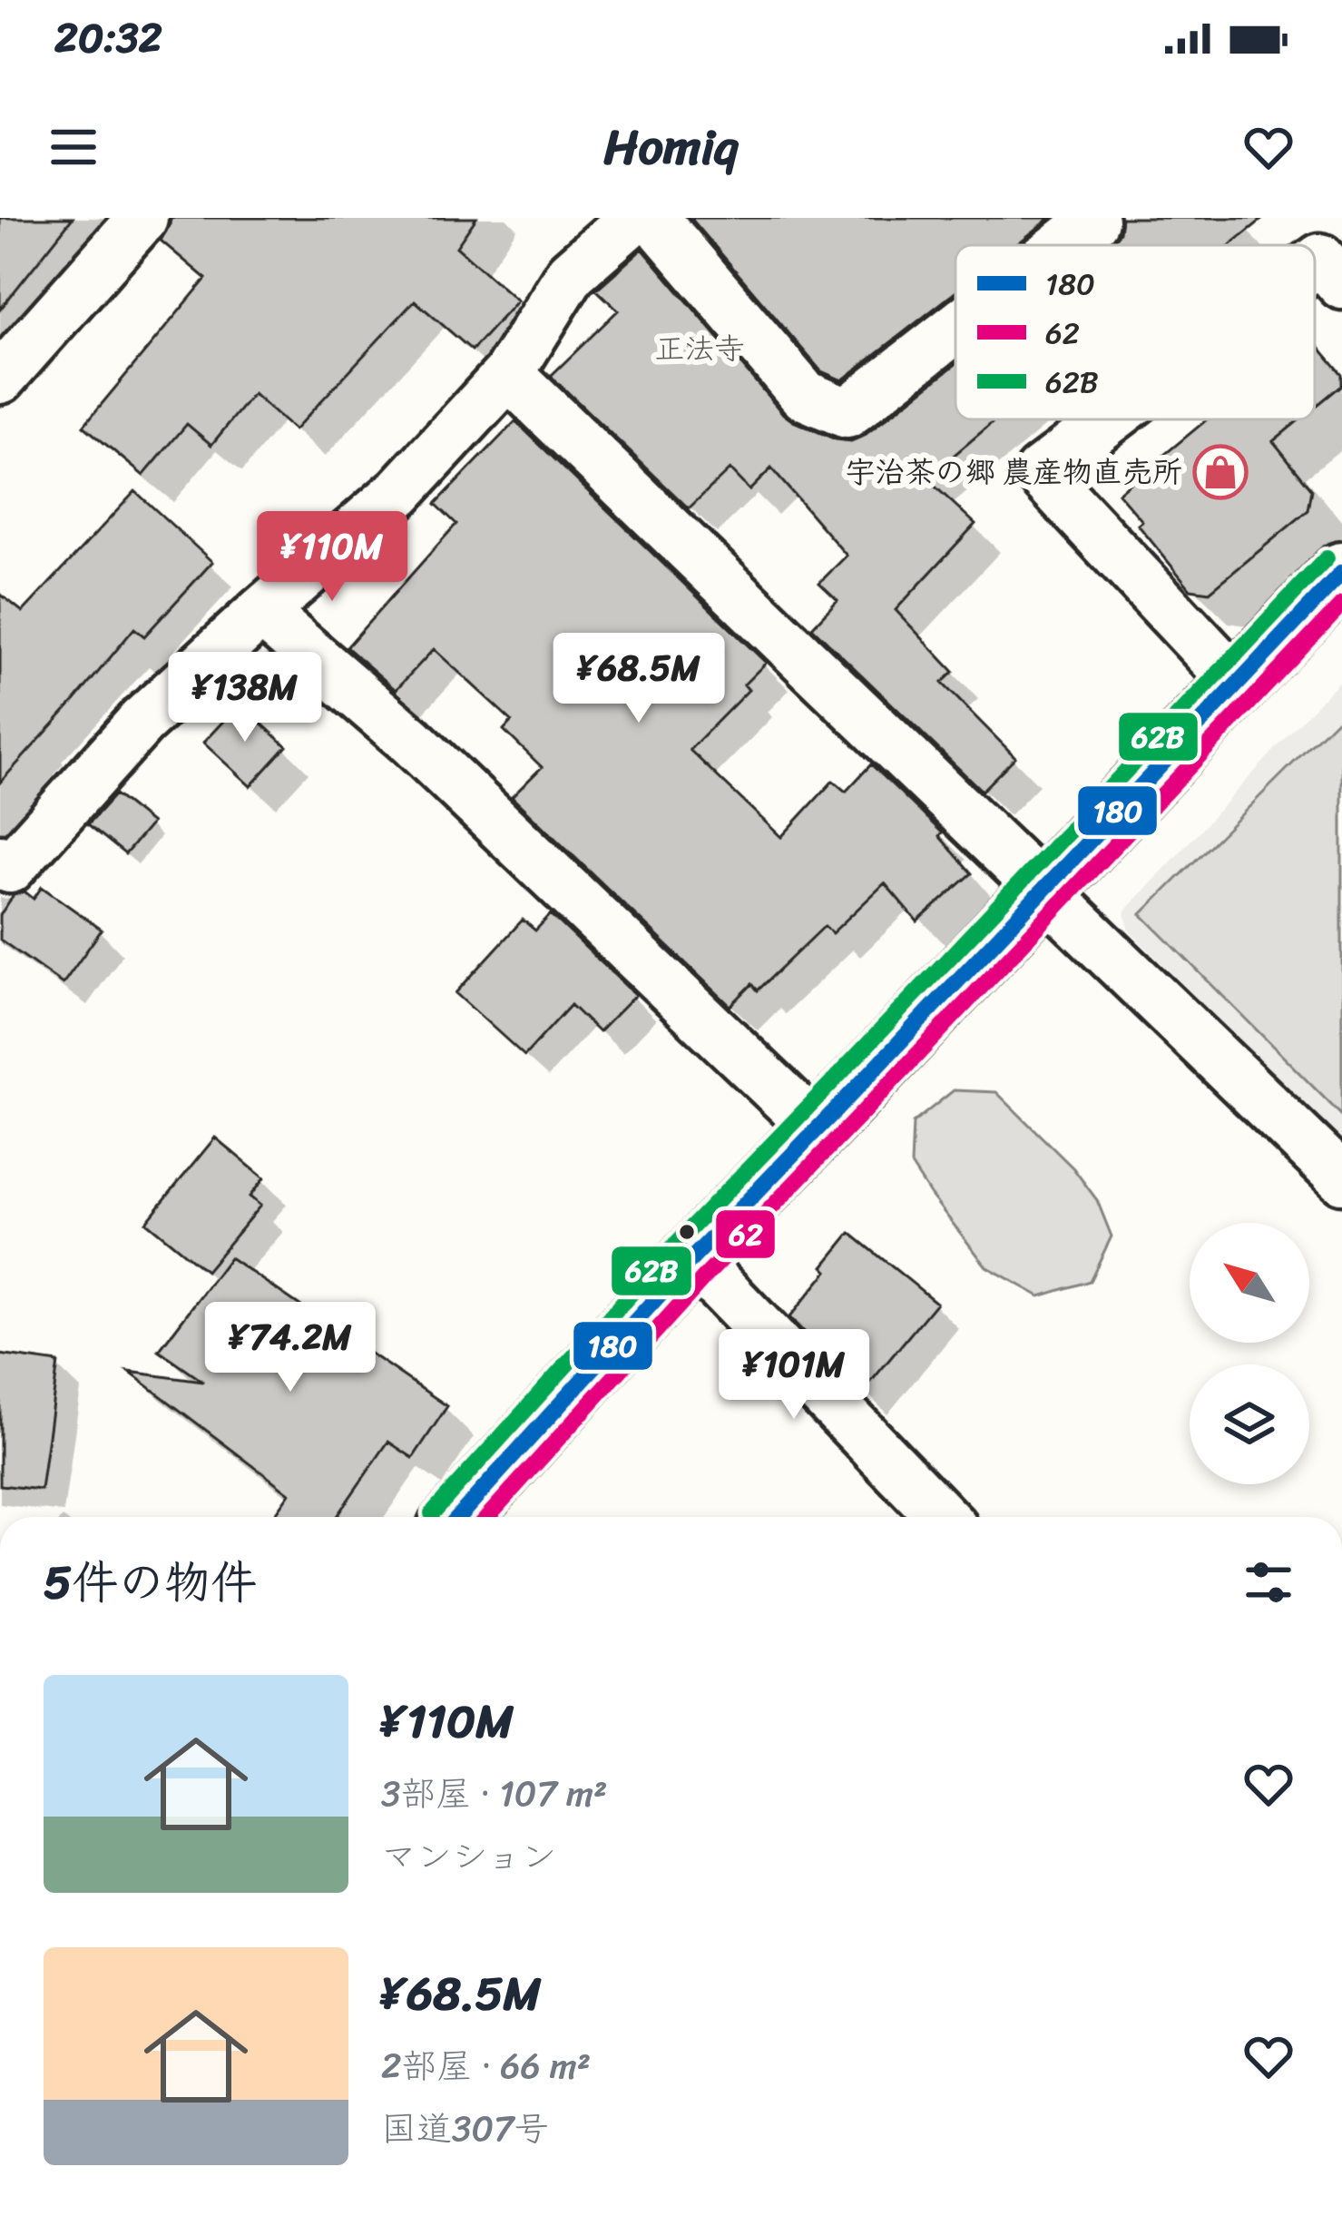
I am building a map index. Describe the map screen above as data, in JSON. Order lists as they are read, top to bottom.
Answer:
{
  "parks": ["正法寺"],
  "places": {
    "shop": ["宇治茶の郷 農産物直売所"]
  },
  "lines": ["transit line 62B", "transit line 180", "transit line 62"],
  "legend": ["180", "62", "62B"],
  "north": "top left",
  "page": {
    "status": "20:32",
    "header": "Homiq",
    "price": [
      "¥110M",
      "¥68.5M",
      "¥138M",
      "¥74.2M",
      "¥101M"
    ],
    "heading": "5件の物件",
    "list": [
      {
        "name": "¥110M",
        "note": "3部屋 · 107 m² · マンション"
      },
      {
        "name": "¥68.5M",
        "note": "2部屋 · 66 m² · 国道307号"
      }
    ]
  }
}
